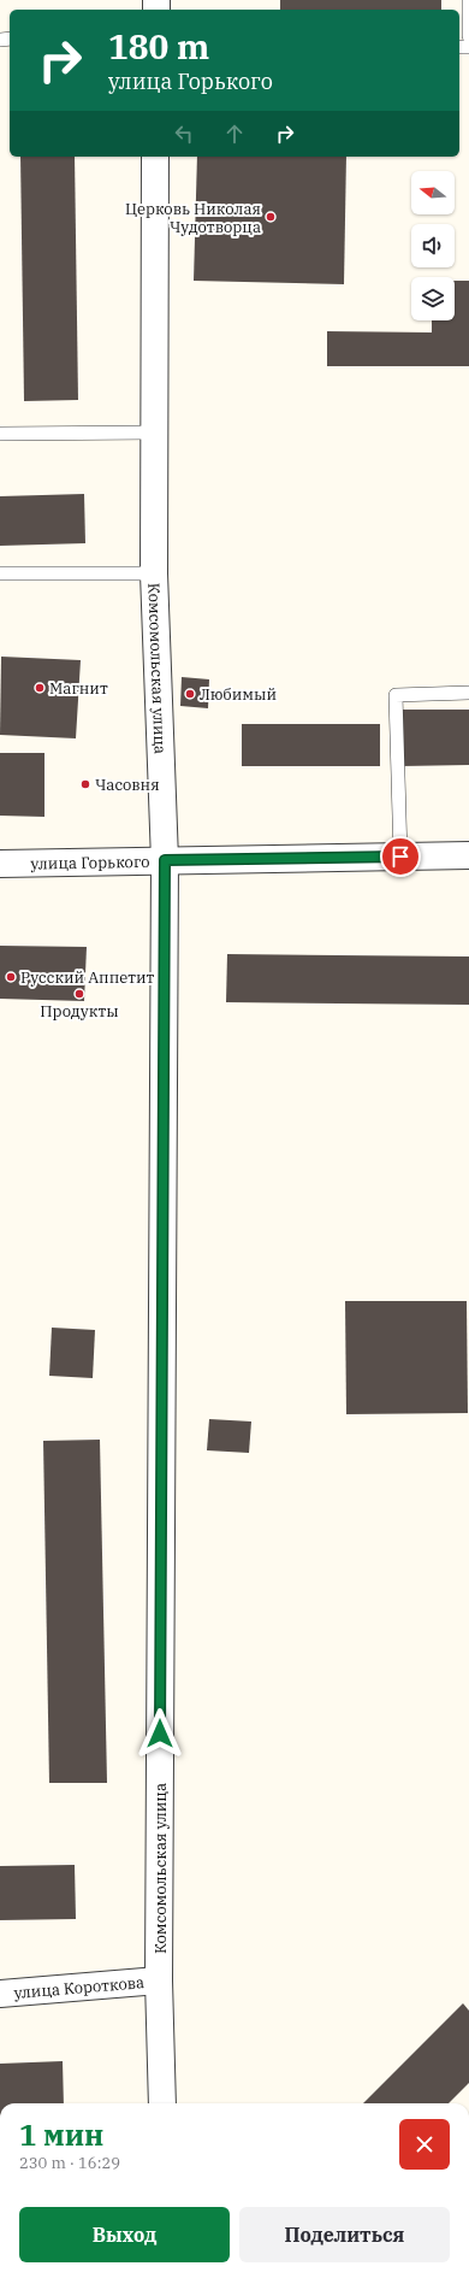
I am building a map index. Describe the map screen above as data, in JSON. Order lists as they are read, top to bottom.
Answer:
{
  "streets": {
    "street": ["Комсомольская улица", "улица Горького", "улица Короткова"]
  },
  "crossings": [
    ["Комсомольская улица", "улица Горького"],
    ["Комсомольская улица", "улица Короткова"]
  ],
  "places": [
    "Церковь Николая Чудотворца",
    "Магнит",
    "Любимый",
    "Часовня",
    "Русский Аппетит",
    "Продукты"
  ],
  "north": "left",
  "page": {
    "turn": ["180 m", "улица Горького"],
    "heading": ["1 мин", "230 m · 16:29"],
    "buttons": ["Выход", "Поделиться"]
  }
}
